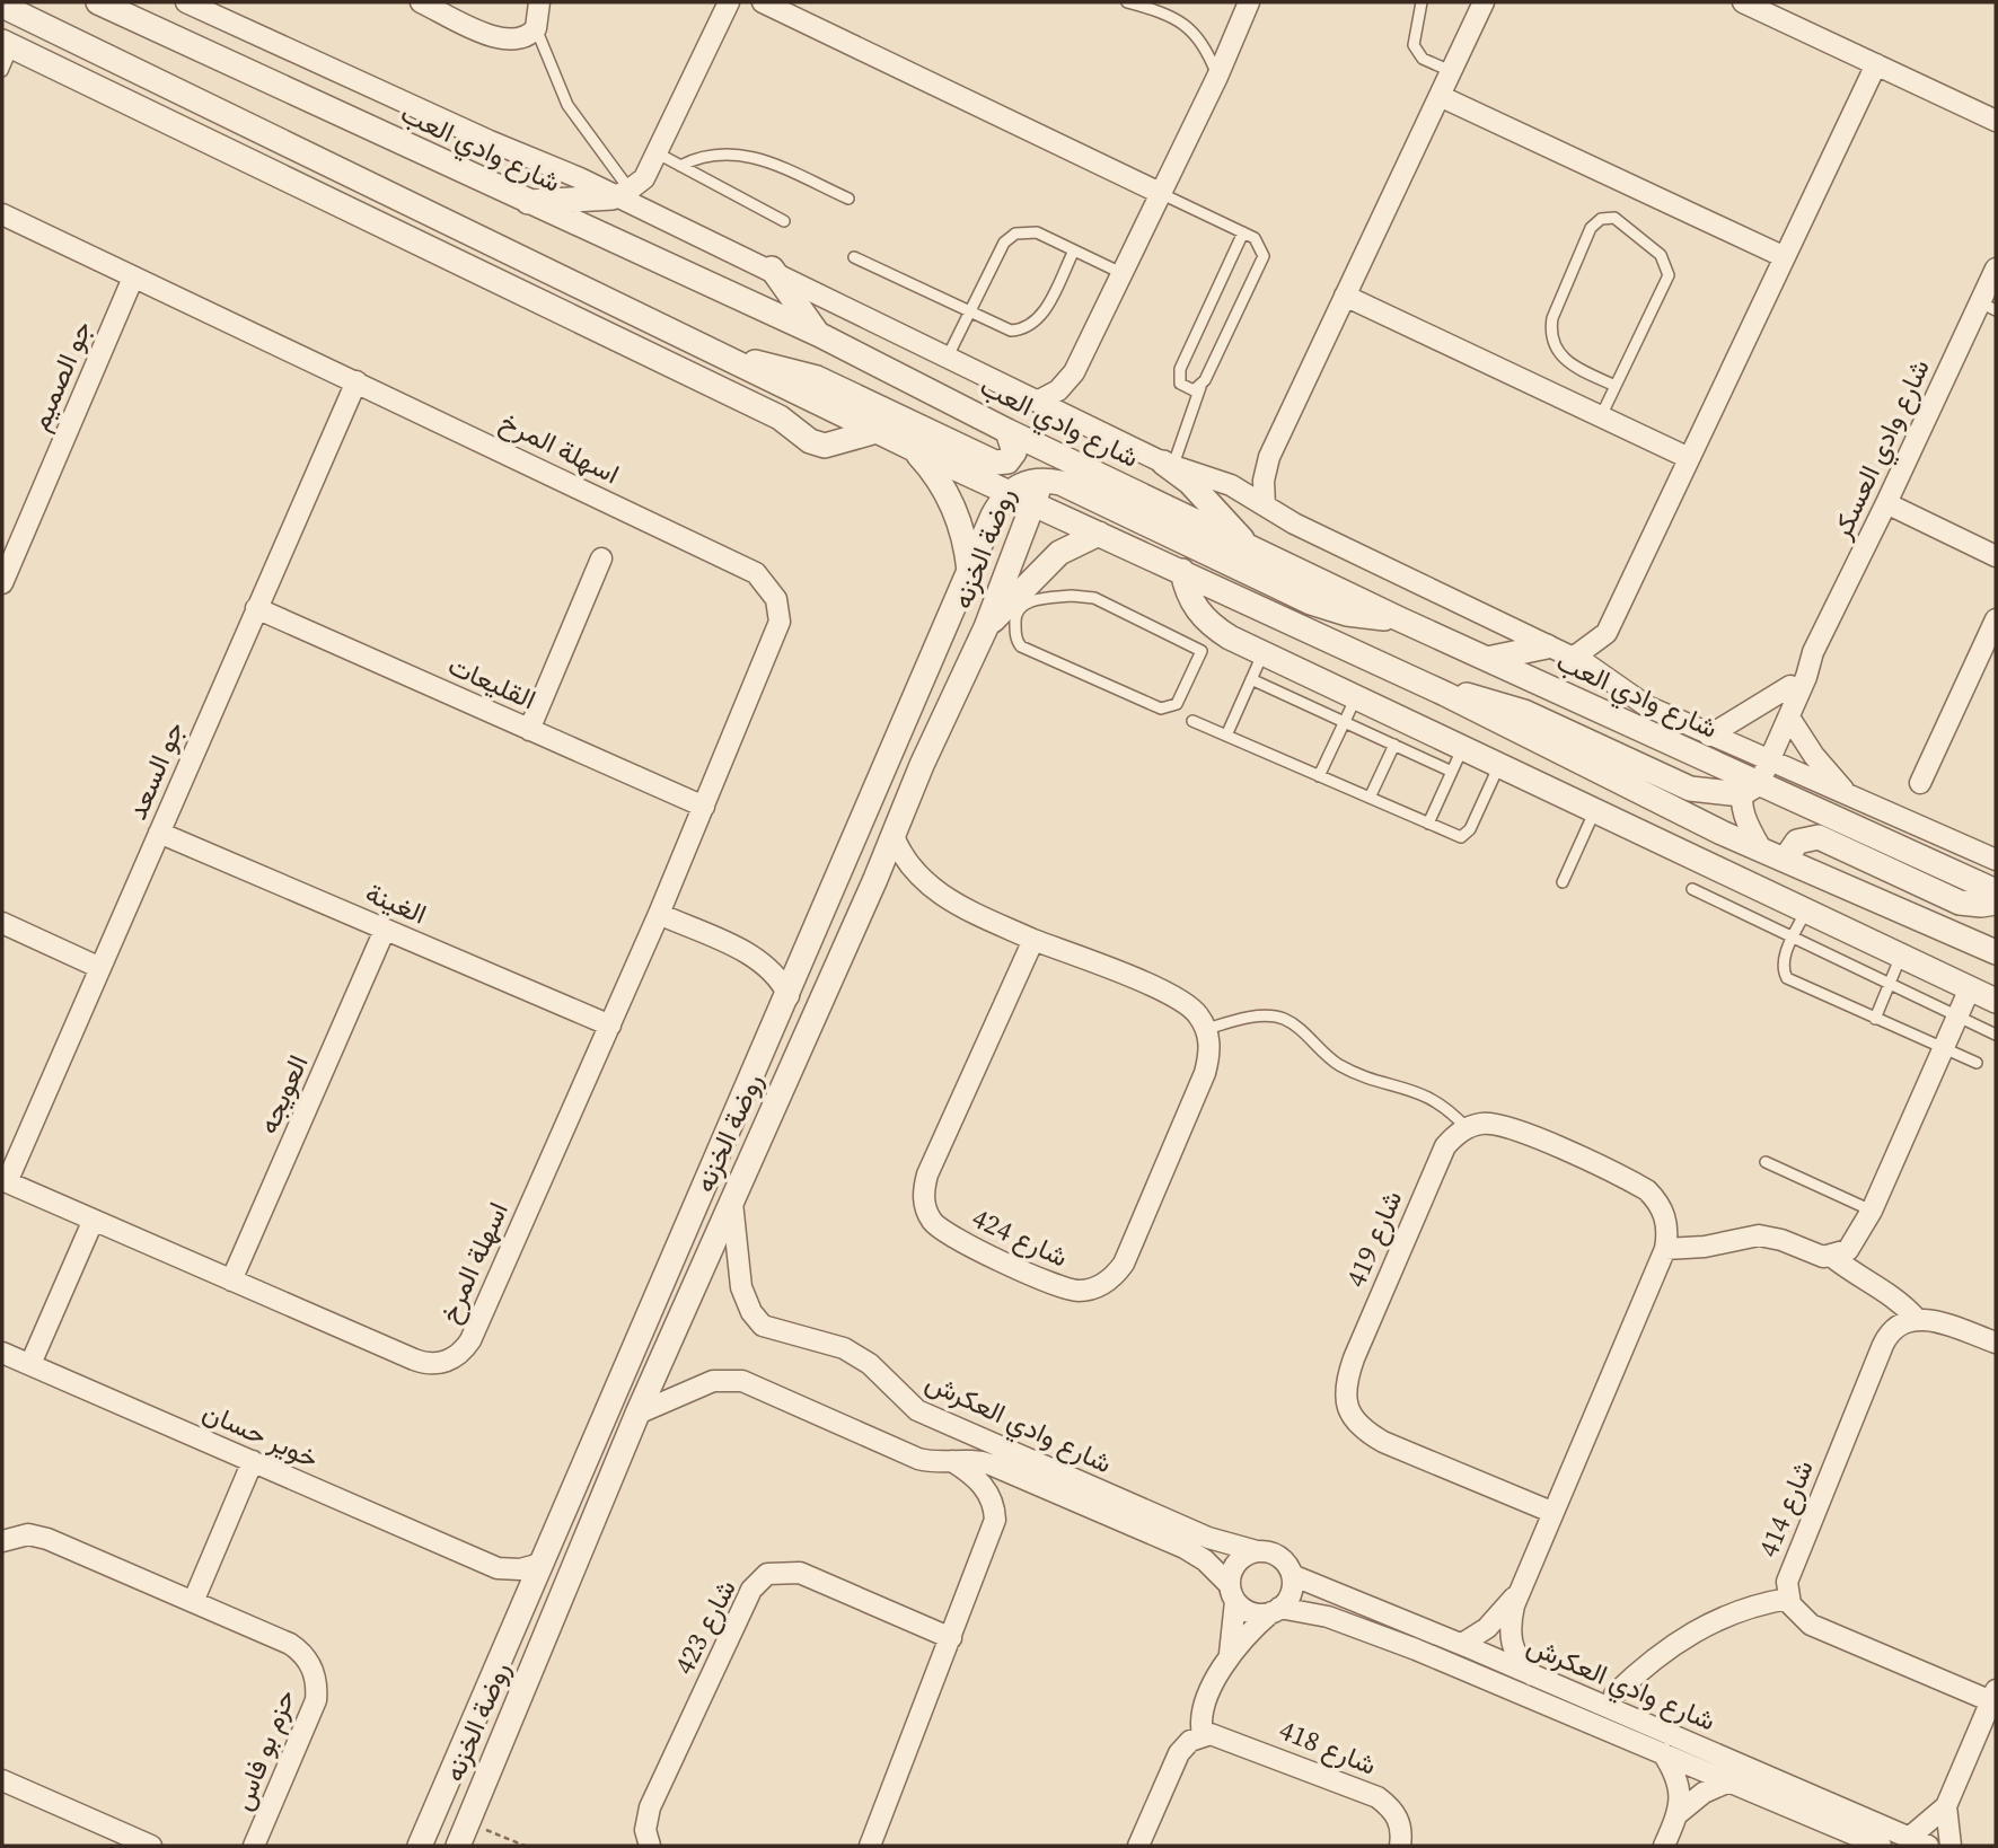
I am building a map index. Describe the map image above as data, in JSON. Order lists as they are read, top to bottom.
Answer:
{
  "streets": {
    "street": [
      "شارع وادي العب",
      "جو الصميم",
      "اسهلة المرخ",
      "شارع وادي العسكر",
      "روضة الخزنه",
      "القليعات",
      "جو السعد",
      "الغينة",
      "العويجه",
      "شارع 424",
      "شارع 419",
      "شارع وادي العكرش",
      "خوير حسان",
      "شارع 414",
      "شارع 423",
      "شارع 418",
      "حزم بو فاس"
    ]
  },
  "crossings": [
    ["شارع وادي العب", "شارع وادي العسكر"],
    ["شارع وادي العب", "روضة الخزنه"],
    ["جو الصميم", "اسهلة المرخ"],
    ["اسهلة المرخ", "القليعات"],
    ["اسهلة المرخ", "جو السعد"],
    ["اسهلة المرخ", "الغينة"],
    ["اسهلة المرخ", "العويجه"],
    ["روضة الخزنه", "شارع وادي العكرش"],
    ["روضة الخزنه", "خوير حسان"],
    ["القليعات", "جو السعد"],
    ["جو السعد", "الغينة"],
    ["الغينة", "العويجه"],
    ["شارع وادي العكرش", "شارع 414"]
  ]
}
